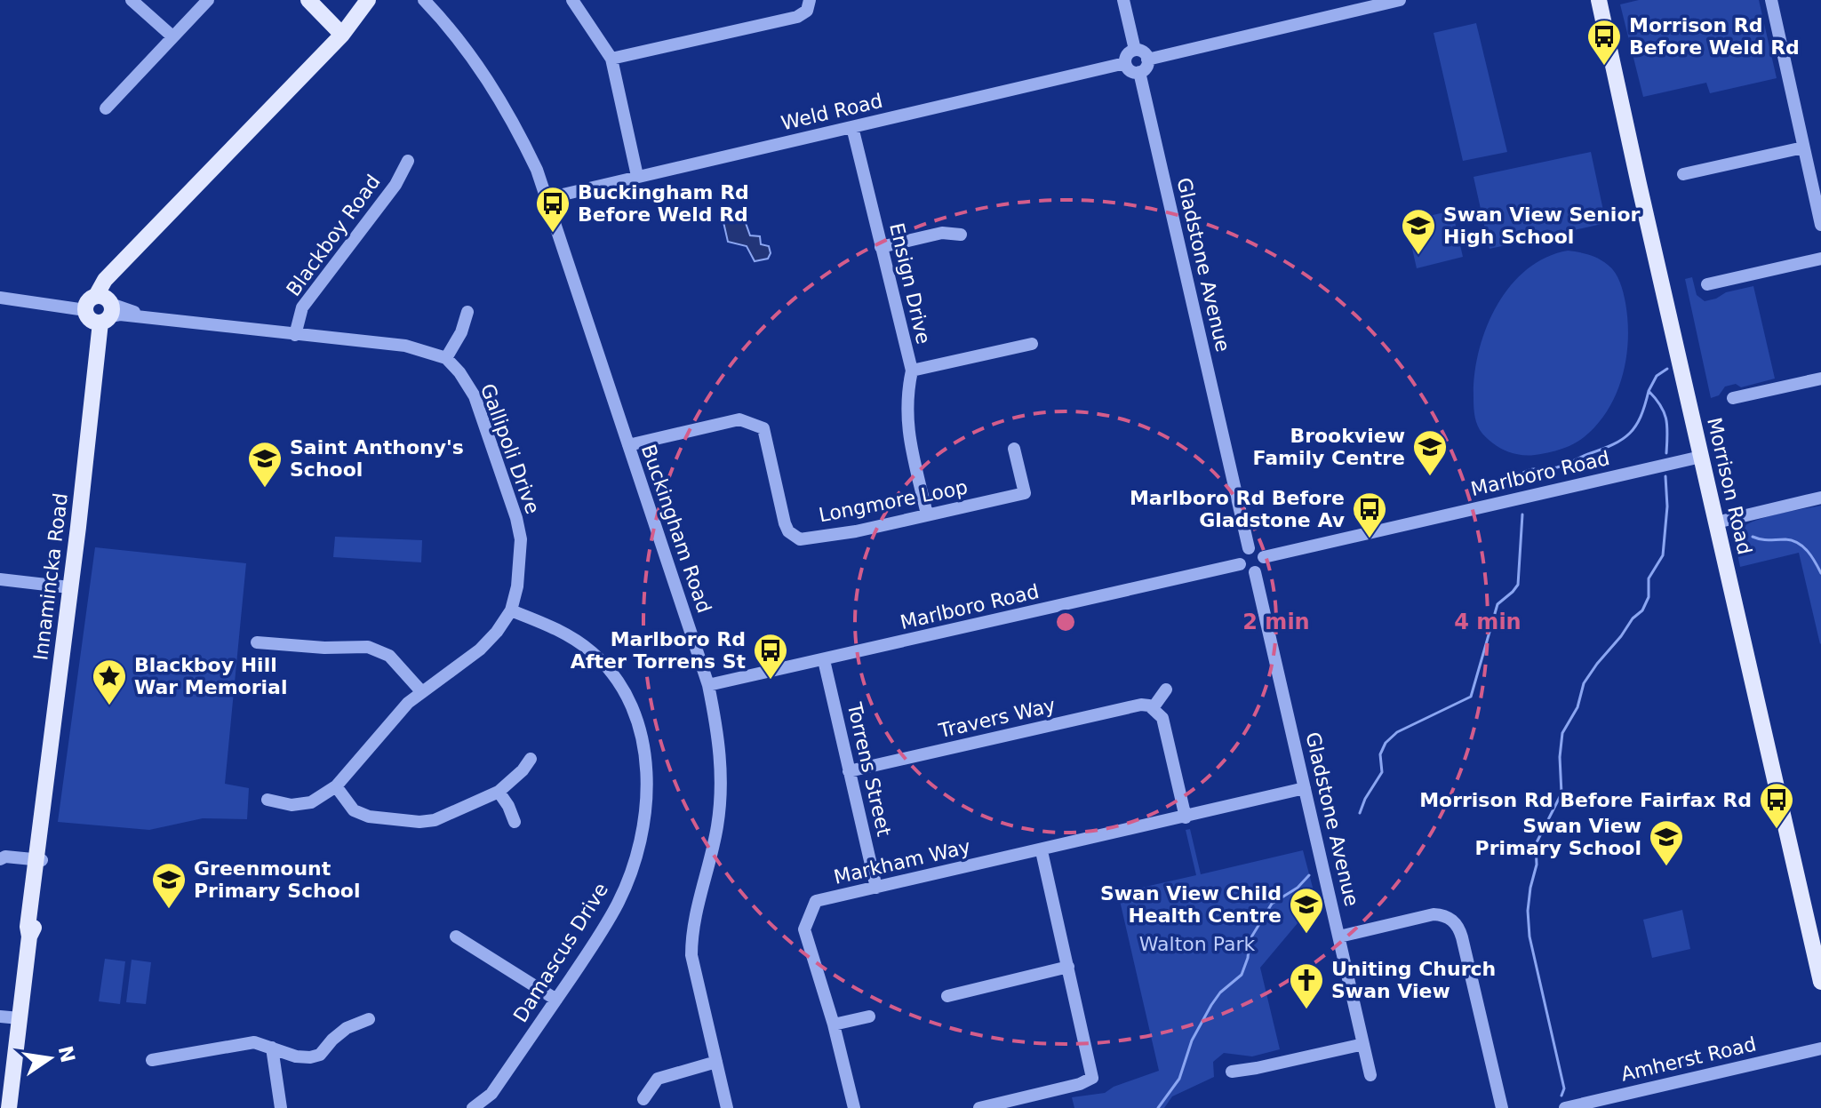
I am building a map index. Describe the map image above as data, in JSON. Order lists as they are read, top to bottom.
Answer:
{
  "streets": {
    "main road": ["Morrison Road", "Innamincka Road"],
    "street": [
      "Weld Road",
      "Blackboy Road",
      "Gladstone Avenue",
      "Ensign Drive",
      "Gallipoli Drive",
      "Marlboro Road",
      "Longmore Loop",
      "Buckingham Road",
      "Travers Way",
      "Torrens Street",
      "Markham Way",
      "Damascus Drive",
      "Amherst Road"
    ]
  },
  "crossings": [
    ["Weld Road", "Gladstone Avenue"],
    ["Weld Road", "Ensign Drive"],
    ["Weld Road", "Buckingham Road"],
    ["Gladstone Avenue", "Marlboro Road"],
    ["Gladstone Avenue", "Markham Way"],
    ["Gallipoli Drive", "Damascus Drive"],
    ["Marlboro Road", "Morrison Road"],
    ["Marlboro Road", "Buckingham Road"],
    ["Marlboro Road", "Torrens Street"],
    ["Longmore Loop", "Buckingham Road"],
    ["Travers Way", "Torrens Street"],
    ["Torrens Street", "Markham Way"]
  ],
  "parks": ["Walton Park"],
  "places": {
    "bus stop": [
      "Morrison Rd Before Weld Rd",
      "Buckingham Rd Before Weld Rd",
      "Marlboro Rd Before Gladstone Av",
      "Marlboro Rd After Torrens St",
      "Morrison Rd Before Fairfax Rd"
    ],
    "school or university": [
      "Swan View Senior High School",
      "Brookview Family Centre",
      "Saint Anthony's School",
      "Swan View Primary School",
      "Greenmount Primary School",
      "Swan View Child Health Centre"
    ],
    "place": ["Blackboy Hill War Memorial"],
    "church": ["Uniting Church Swan View"]
  },
  "north": "right",
  "rings": ["2 min", "4 min"]
}
